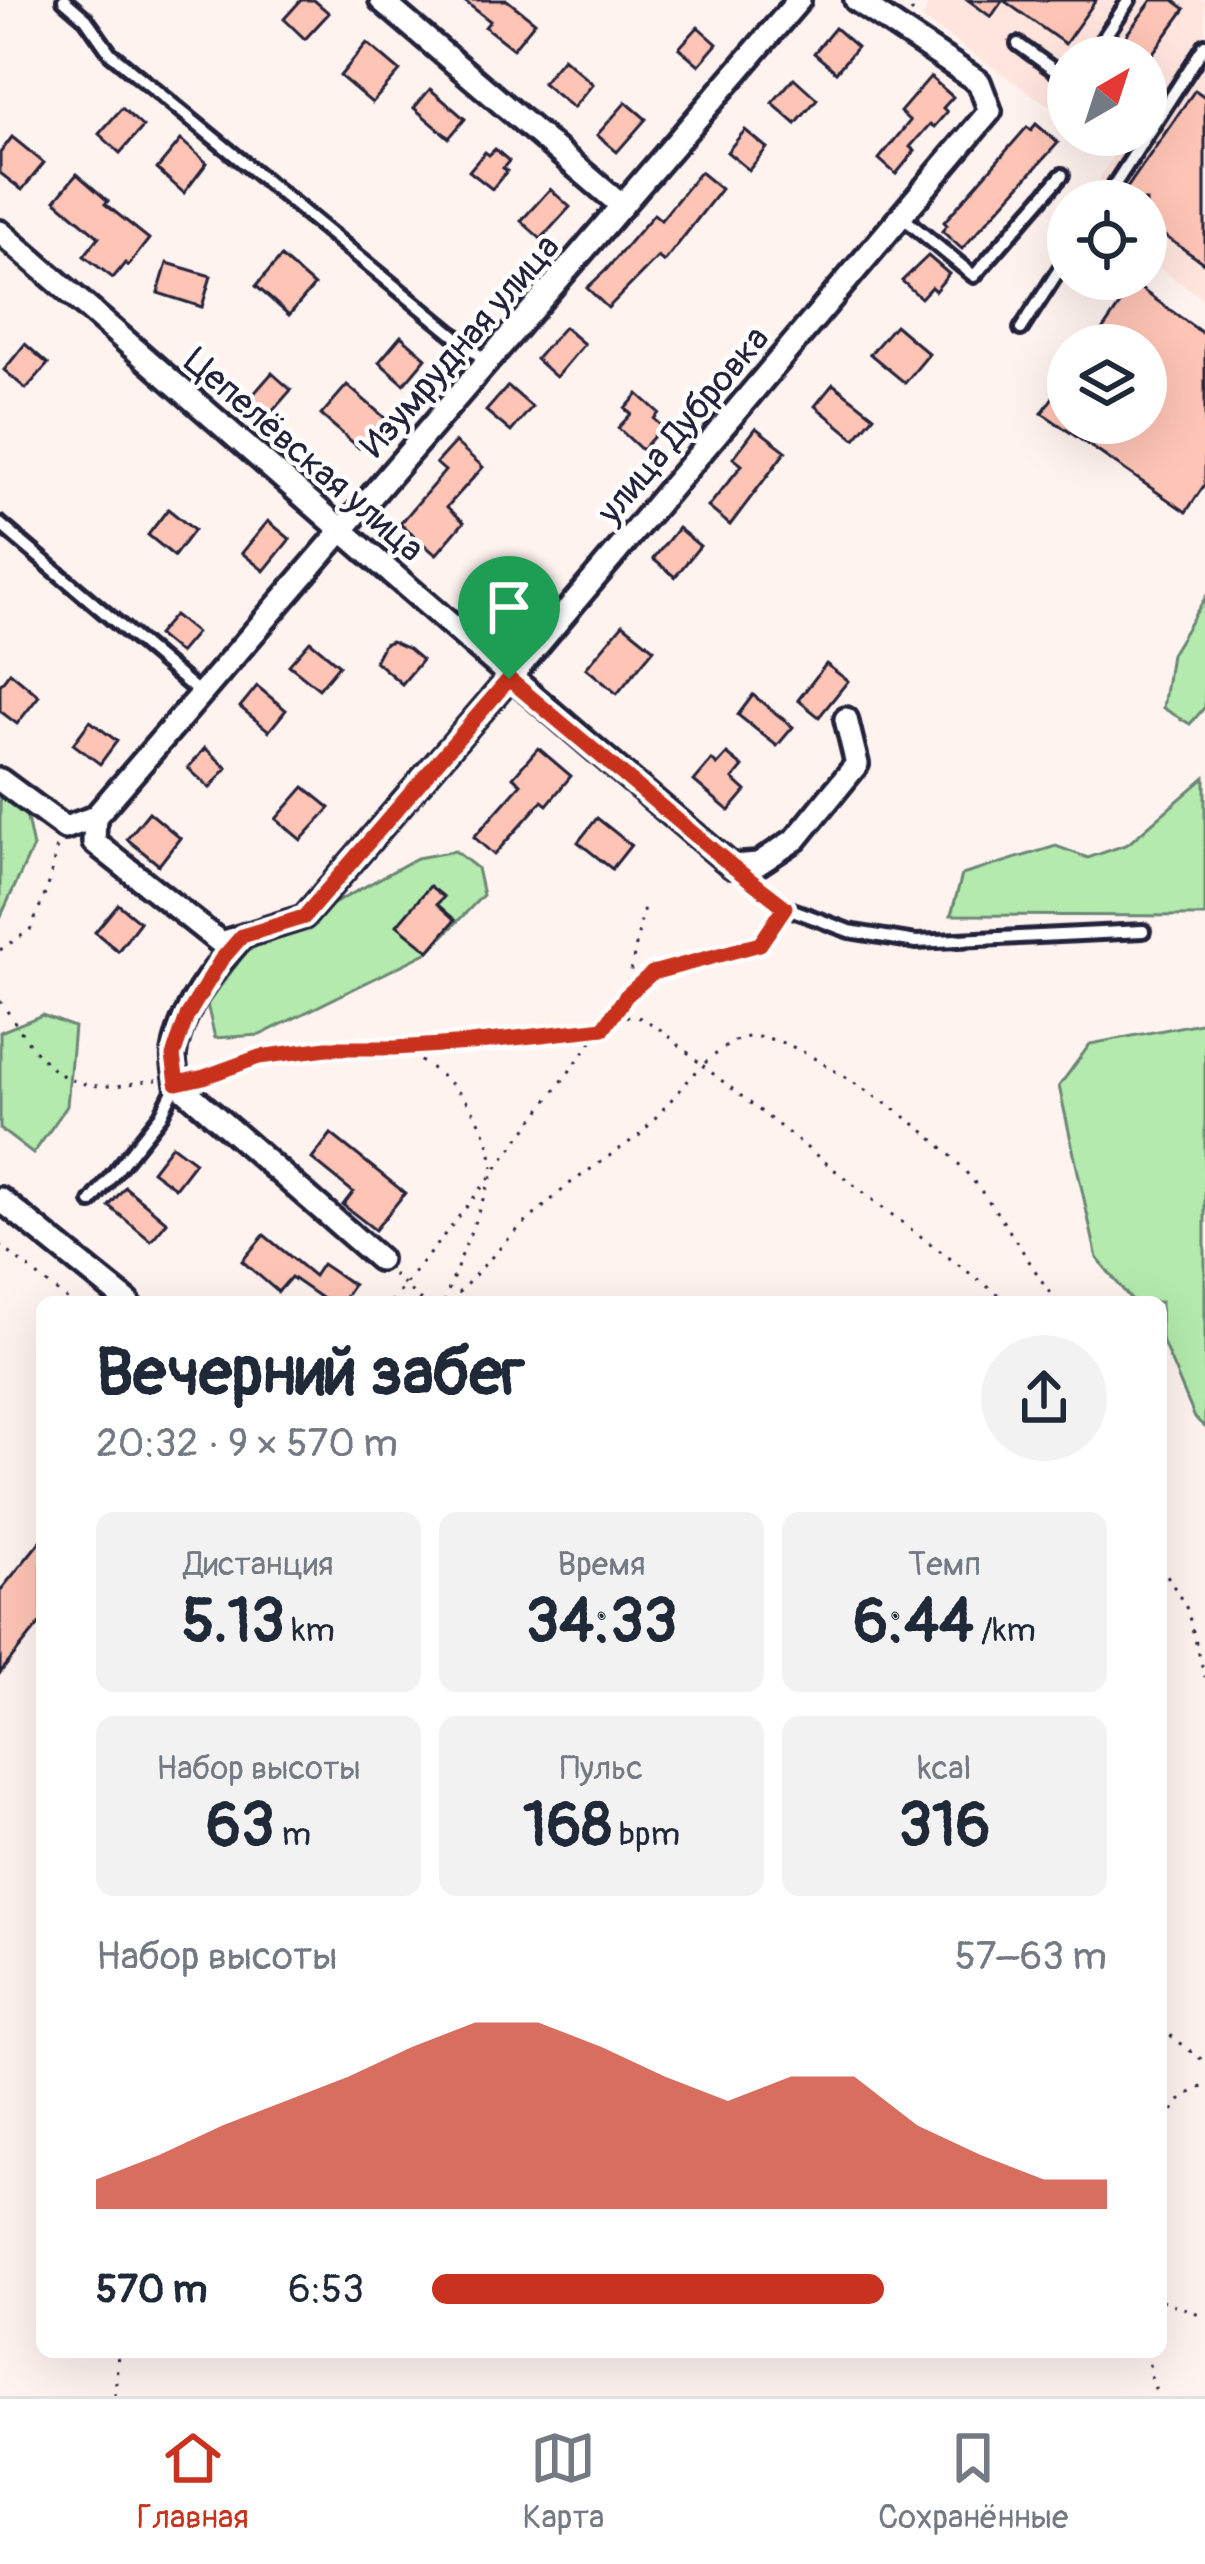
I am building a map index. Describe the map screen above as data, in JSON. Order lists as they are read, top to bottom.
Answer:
{
  "streets": {
    "street": ["Изумрудная улица", "улица Дубровка", "Цепелёвская улица"]
  },
  "crossings": [
    ["Изумрудная улица", "Цепелёвская улица"],
    ["улица Дубровка", "Цепелёвская улица"]
  ],
  "north": "top right",
  "page": {
    "heading": ["Вечерний забег", "20:32 · 9 × 570 m"],
    "stats": [
      ["Дистанция", "5.13 km"],
      ["Время", "34:33"],
      ["Темп", "6:44 /km"],
      ["Набор высоты", "63 m"],
      ["Пульс", "168 bpm"],
      ["kcal", "316"]
    ],
    "chart": ["Набор высоты", "57–63 m"],
    "list": [
      {
        "name": "570 m",
        "note": "6:53"
      }
    ],
    "tabs": ["Главная", "Карта", "Сохранённые"]
  }
}
